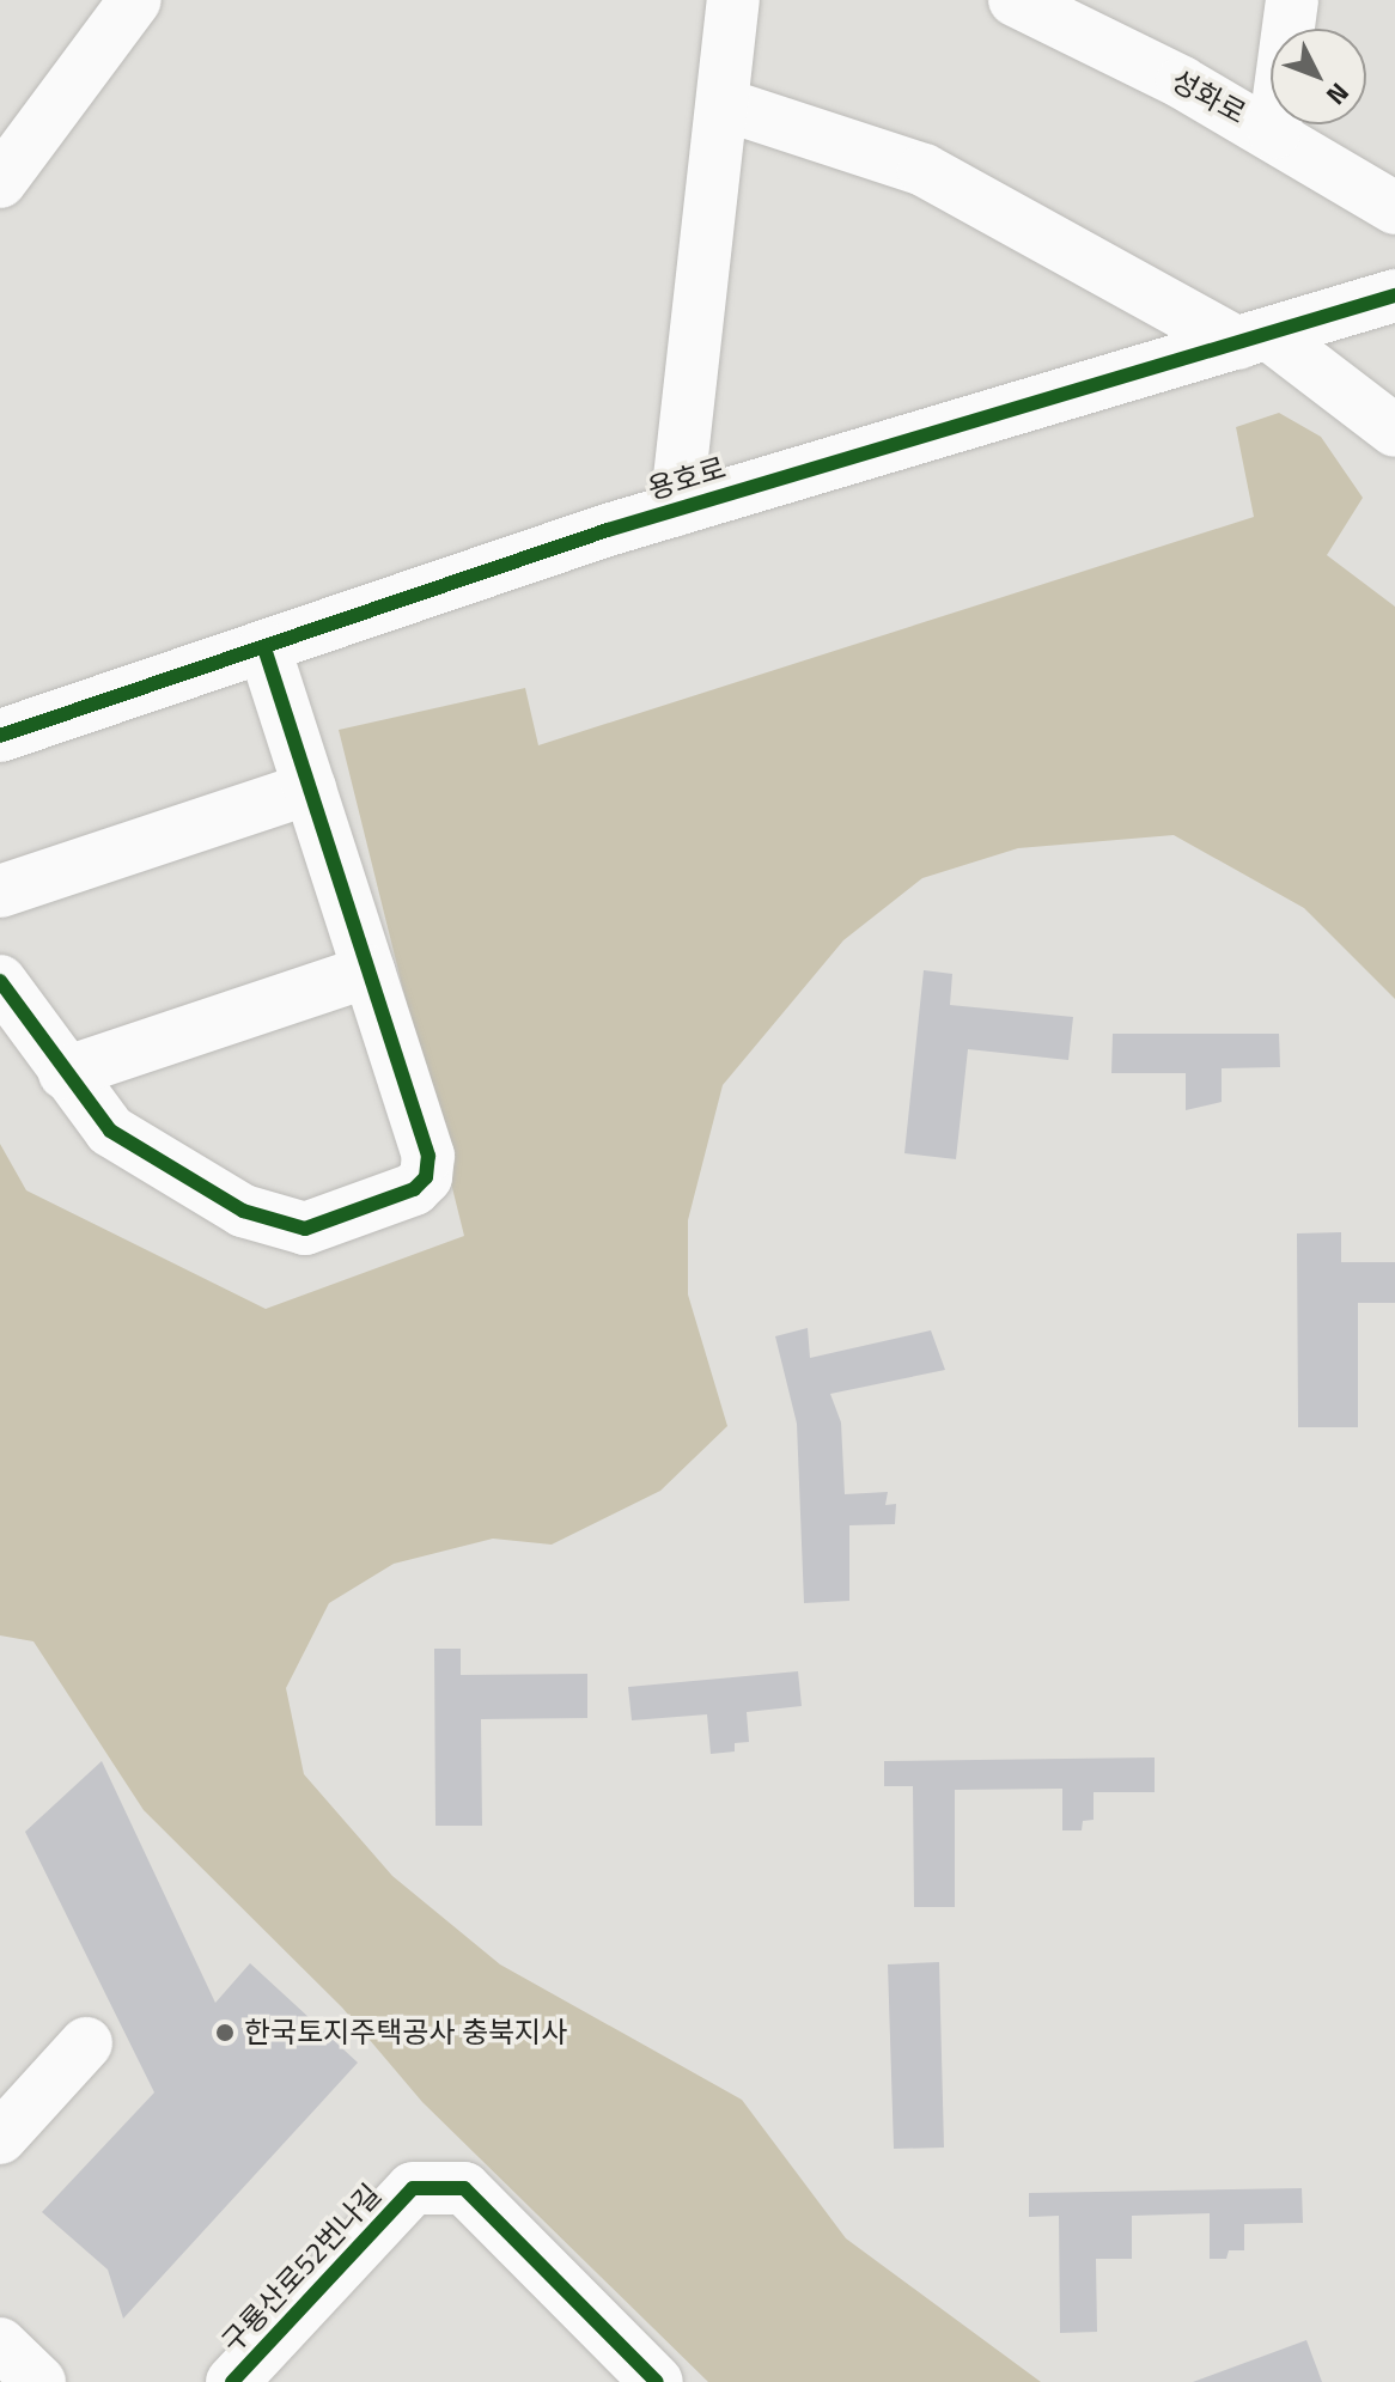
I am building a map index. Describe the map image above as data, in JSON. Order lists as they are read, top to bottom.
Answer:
{
  "streets": {
    "street": ["성화로", "용호로", "구룡산로52번나길"]
  },
  "places": ["한국토지주택공사 충북지사"],
  "north": "bottom right"
}
